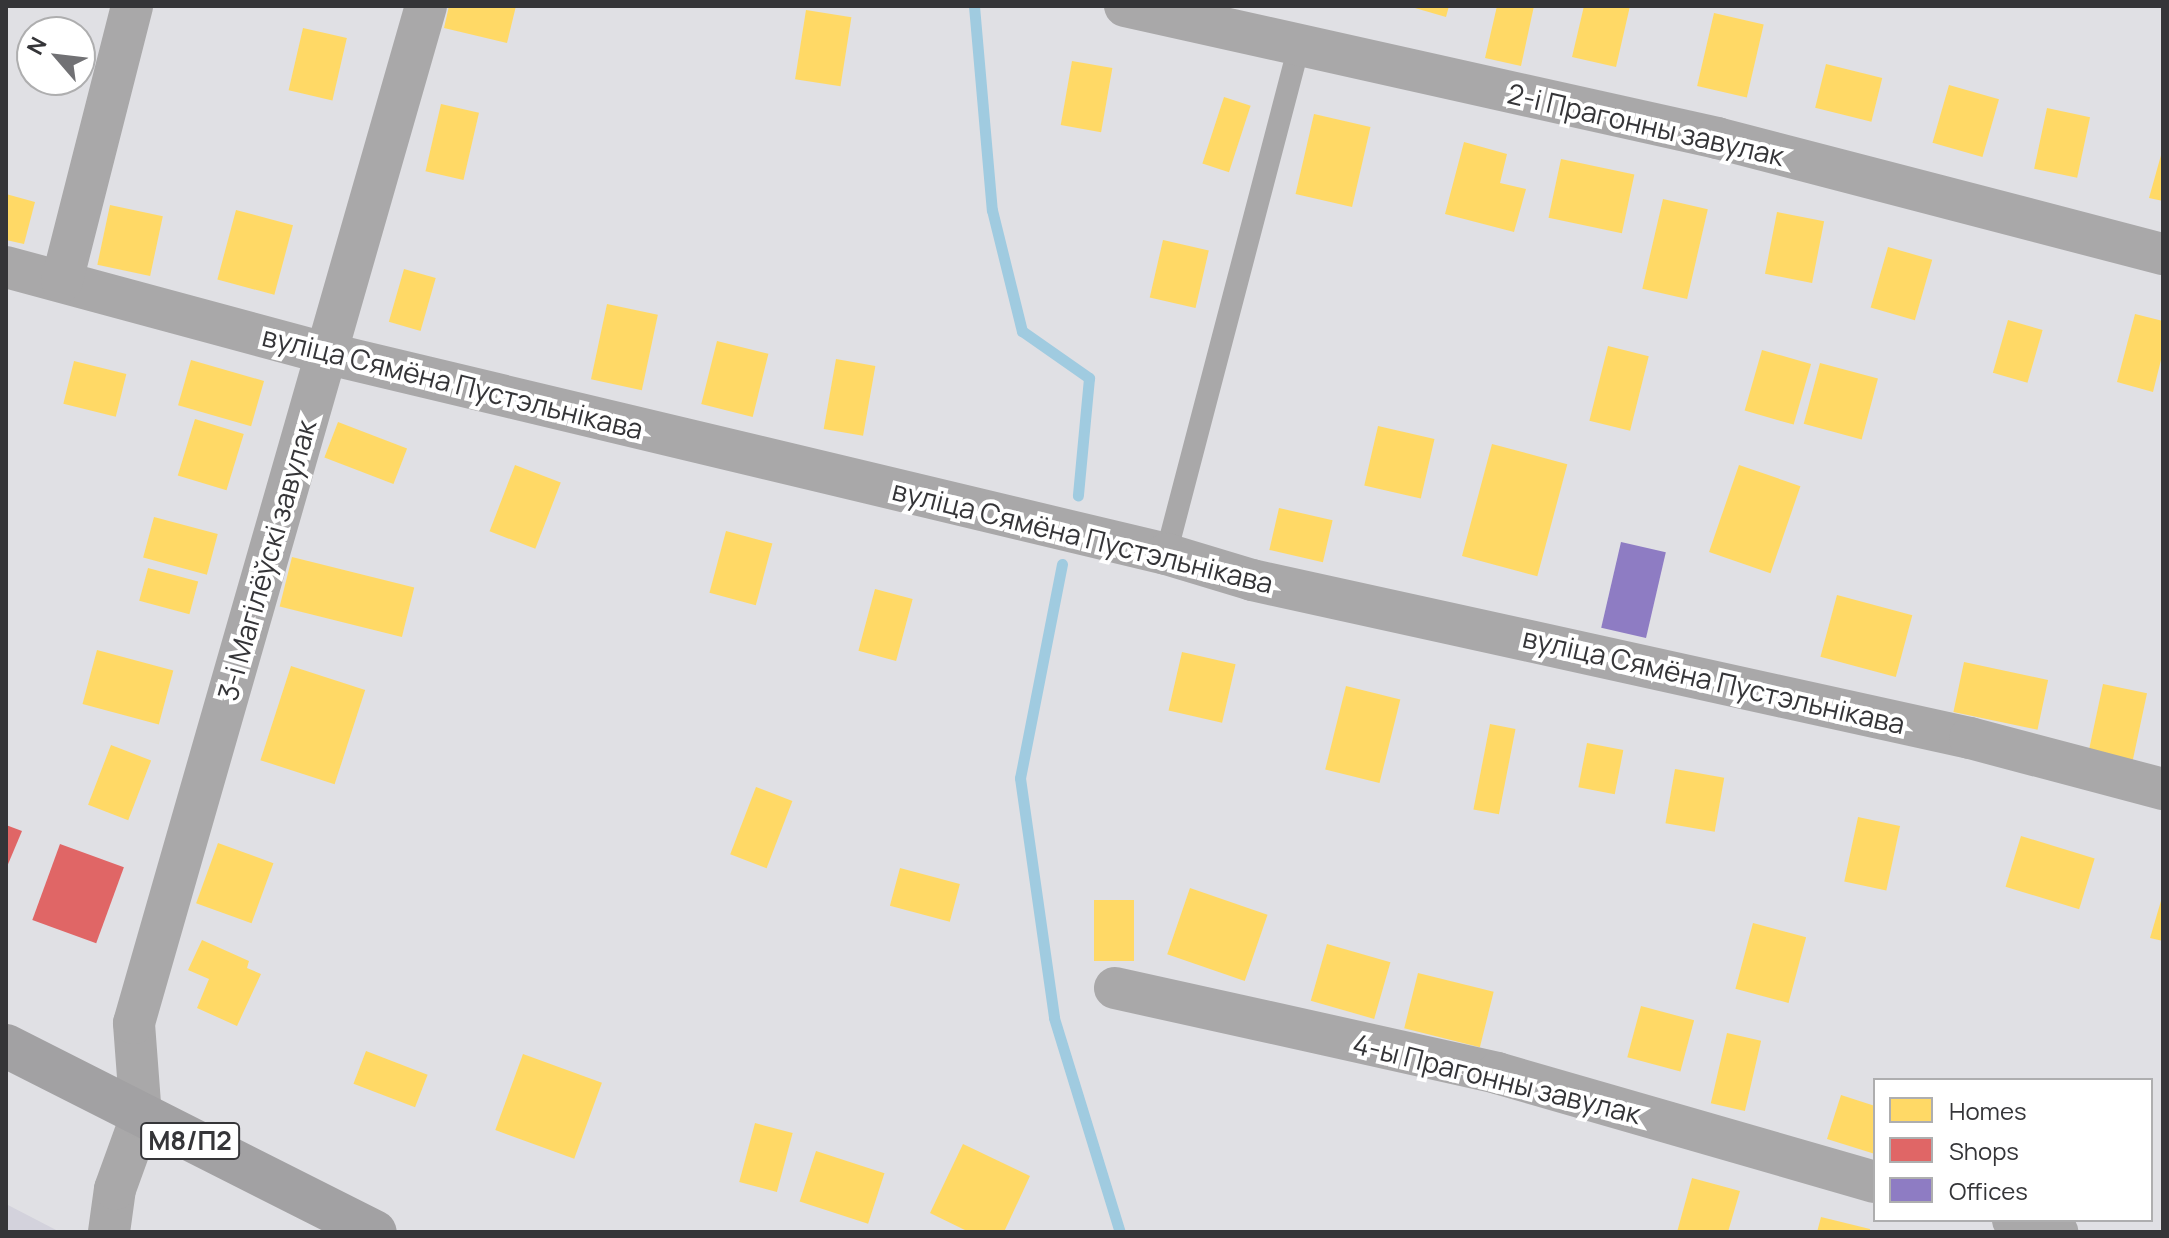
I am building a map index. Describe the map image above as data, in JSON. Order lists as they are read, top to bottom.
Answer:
{
  "streets": {
    "main road": ["М8/П2"],
    "street": [
      "2-і Прагонны завулак",
      "вуліца Сямёна Пустэльнікава",
      "3-і Магілёўскі завулак",
      "4-ы Прагонны завулак"
    ]
  },
  "crossings": [
    ["вуліца Сямёна Пустэльнікава", "3-і Магілёўскі завулак"],
    ["3-і Магілёўскі завулак", "М8/П2"]
  ],
  "legend": ["Homes", "Shops", "Offices"],
  "north": "top left"
}
